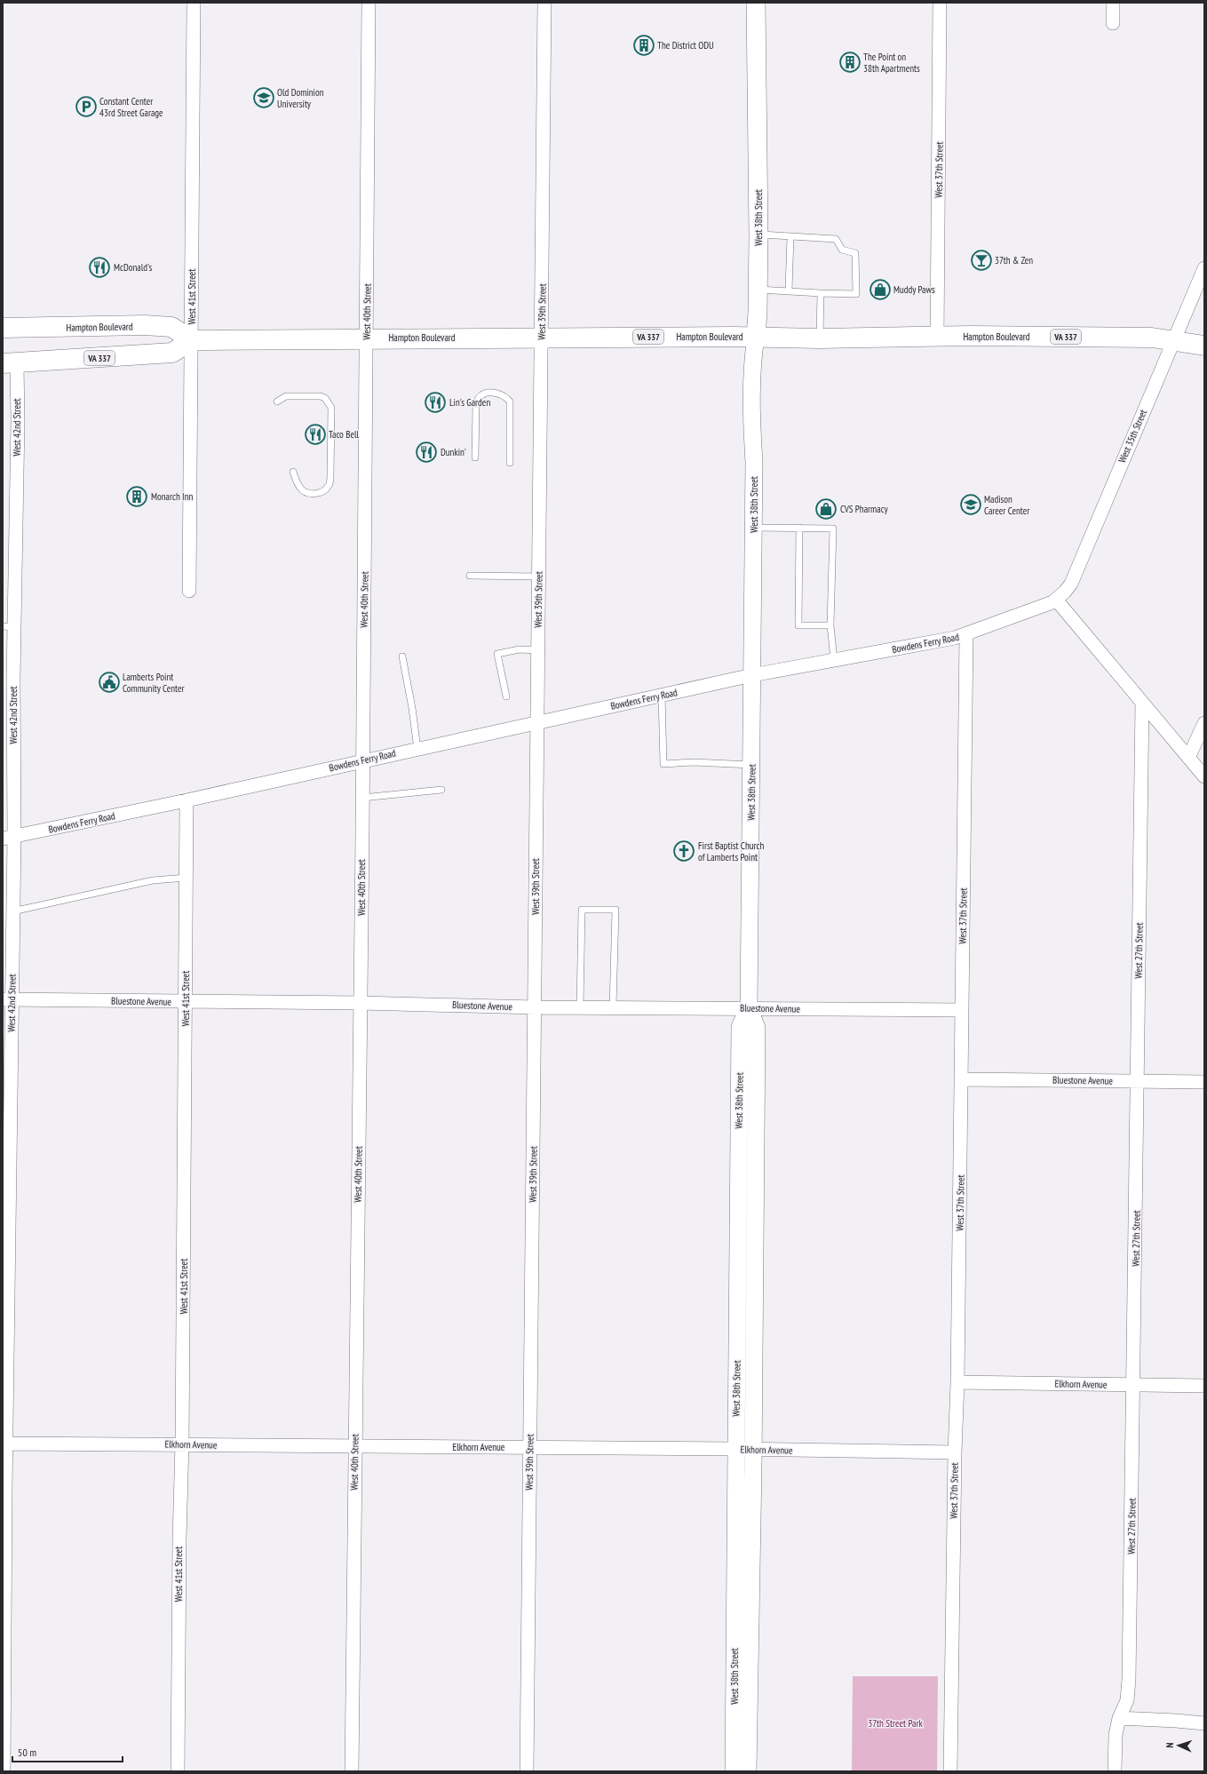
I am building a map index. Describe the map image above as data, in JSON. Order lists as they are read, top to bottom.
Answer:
{
  "streets": {
    "main road": ["West 38th Street", "Hampton Boulevard", "VA 337"],
    "street": [
      "West 37th Street",
      "West 41st Street",
      "West 40th Street",
      "West 39th Street",
      "West 42nd Street",
      "West 35th Street",
      "Bowdens Ferry Road",
      "West 27th Street",
      "Bluestone Avenue",
      "Elkhorn Avenue"
    ]
  },
  "crossings": [
    ["West 37th Street", "Hampton Boulevard"],
    ["West 37th Street", "Bowdens Ferry Road"],
    ["West 37th Street", "Bluestone Avenue"],
    ["West 37th Street", "Elkhorn Avenue"],
    ["West 38th Street", "Hampton Boulevard"],
    ["West 38th Street", "Bowdens Ferry Road"],
    ["West 38th Street", "Bluestone Avenue"],
    ["West 38th Street", "Elkhorn Avenue"],
    ["West 41st Street", "Hampton Boulevard"],
    ["West 41st Street", "VA 337"],
    ["West 41st Street", "Bowdens Ferry Road"],
    ["West 41st Street", "Bluestone Avenue"],
    ["West 41st Street", "Elkhorn Avenue"],
    ["West 40th Street", "Hampton Boulevard"],
    ["West 40th Street", "Bowdens Ferry Road"],
    ["West 40th Street", "Bluestone Avenue"],
    ["West 40th Street", "Elkhorn Avenue"],
    ["West 39th Street", "Hampton Boulevard"],
    ["West 39th Street", "Bowdens Ferry Road"],
    ["West 39th Street", "Bluestone Avenue"],
    ["West 39th Street", "Elkhorn Avenue"],
    ["Hampton Boulevard", "VA 337"],
    ["Hampton Boulevard", "West 35th Street"],
    ["VA 337", "West 42nd Street"],
    ["West 42nd Street", "Bowdens Ferry Road"],
    ["West 42nd Street", "Bluestone Avenue"],
    ["West 42nd Street", "Elkhorn Avenue"],
    ["West 35th Street", "Bowdens Ferry Road"],
    ["West 27th Street", "Bluestone Avenue"],
    ["West 27th Street", "Elkhorn Avenue"]
  ],
  "parks": ["37th Street Park"],
  "places": {
    "building": ["The District ODU", "The Point on 38th Apartments", "Monarch Inn"],
    "school or university": ["Old Dominion University", "Madison Career Center"],
    "parking": ["Constant Center 43rd Street Garage"],
    "bar": ["37th & Zen"],
    "restaurant": [
      "McDonald's",
      "Lin's Garden",
      "Taco Bell",
      "Dunkin'"
    ],
    "shop": ["Muddy Paws", "CVS Pharmacy"],
    "public building": ["Lamberts Point Community Center"],
    "church": ["First Baptist Church of Lamberts Point"]
  },
  "scale_bar": "50 m",
  "north": "left"
}
